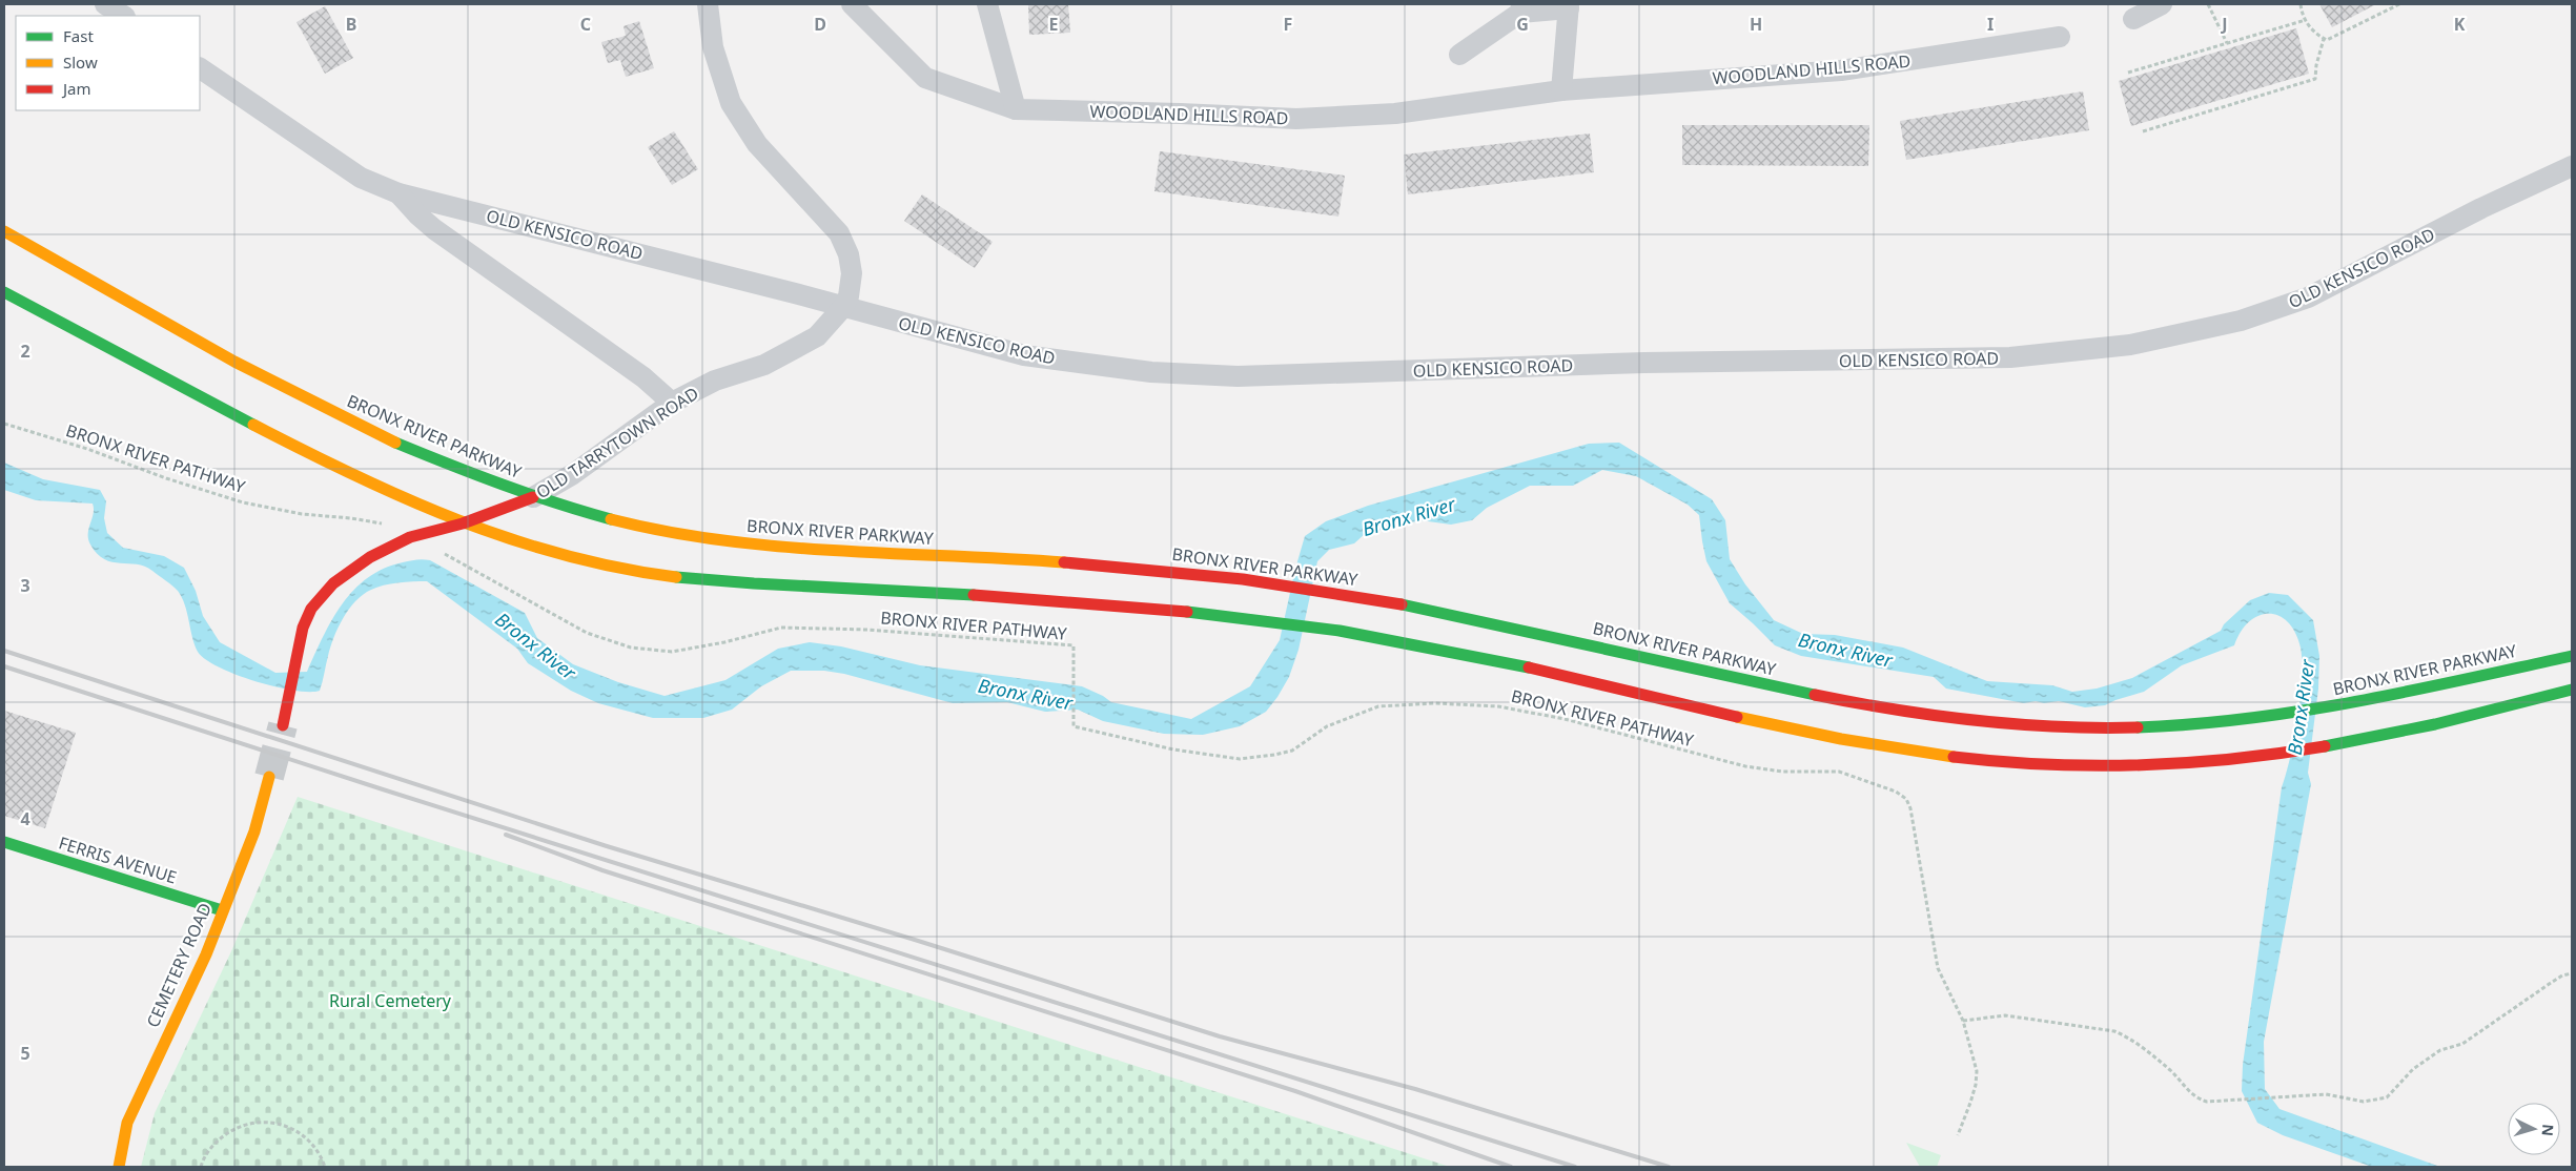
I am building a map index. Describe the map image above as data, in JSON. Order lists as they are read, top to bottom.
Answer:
{
  "streets": {
    "main road": [
      "BRONX RIVER PARKWAY",
      "OLD TARRYTOWN ROAD",
      "FERRIS AVENUE",
      "CEMETERY ROAD"
    ],
    "street": ["WOODLAND HILLS ROAD", "OLD KENSICO ROAD"],
    "path": ["BRONX RIVER PATHWAY"]
  },
  "crossings": [
    ["OLD KENSICO ROAD", "OLD TARRYTOWN ROAD"],
    ["BRONX RIVER PARKWAY", "OLD TARRYTOWN ROAD"],
    ["FERRIS AVENUE", "CEMETERY ROAD"]
  ],
  "water": ["Bronx River"],
  "parks": ["Rural Cemetery"],
  "legend": ["Fast", "Slow", "Jam"],
  "north": "right",
  "grid": {
    "columns": [
      "B",
      "C",
      "D",
      "E",
      "F",
      "G",
      "H",
      "I",
      "J",
      "K"
    ],
    "rows": [
      "2",
      "3",
      "4",
      "5"
    ]
  }
}
